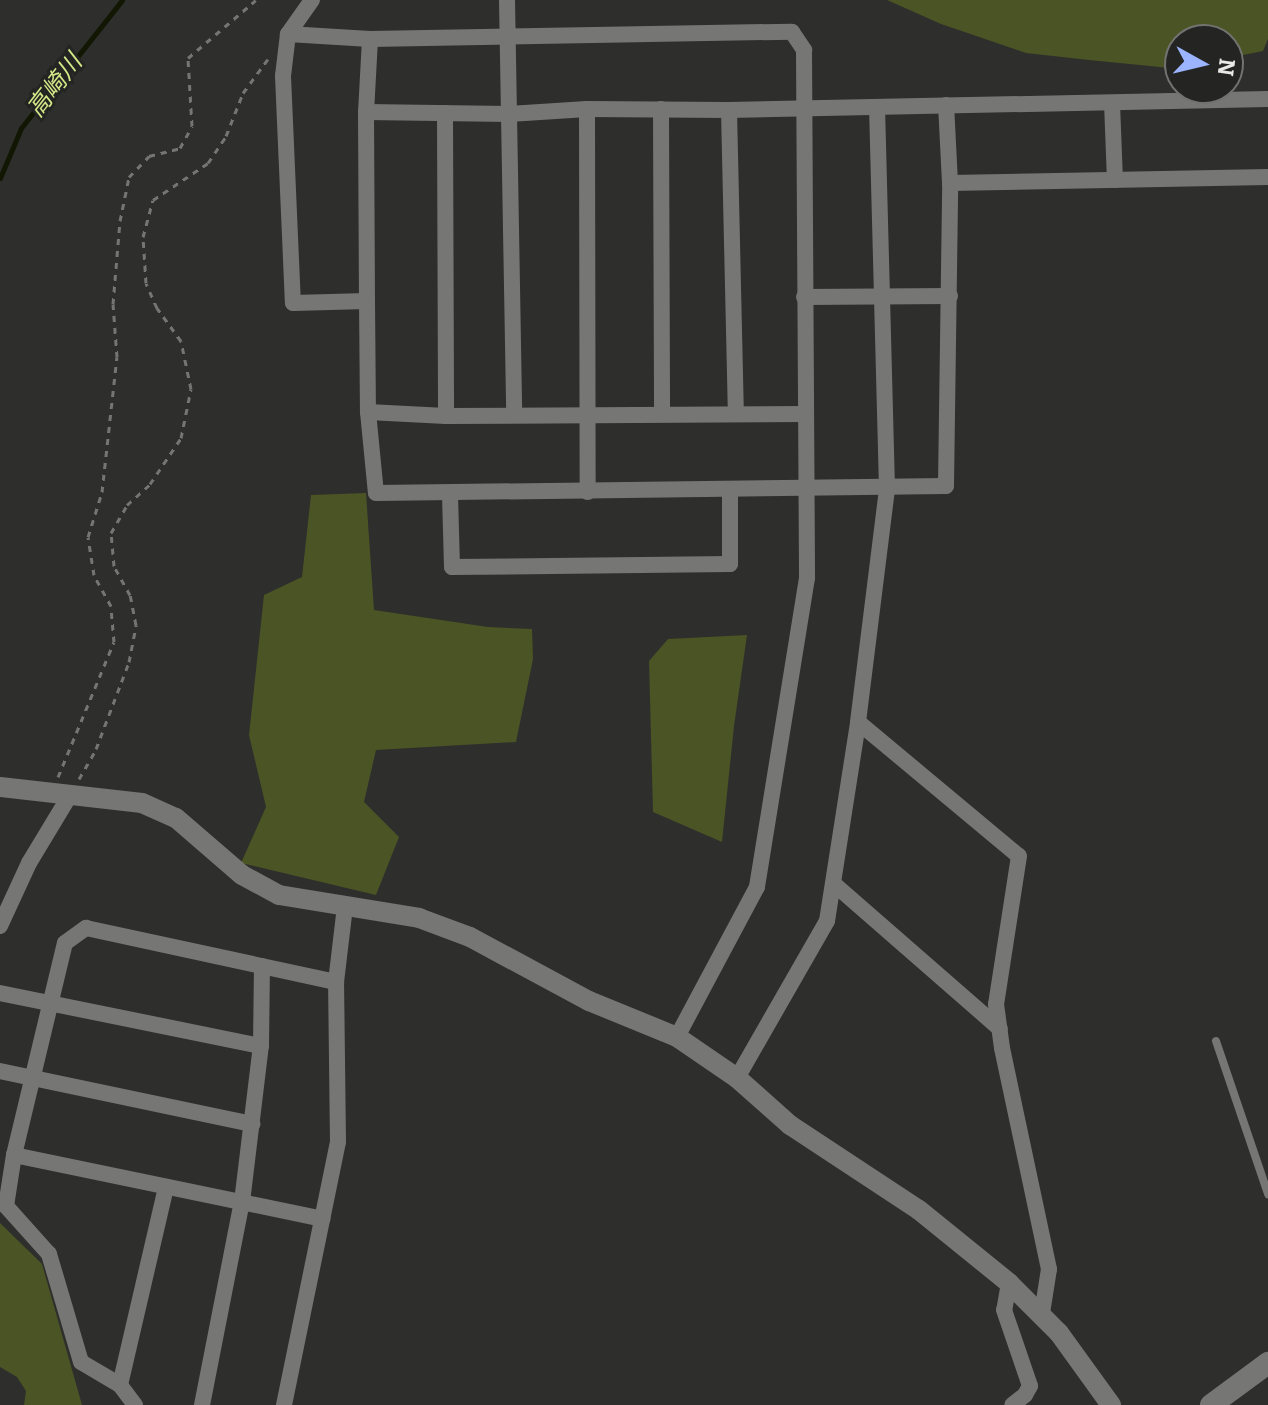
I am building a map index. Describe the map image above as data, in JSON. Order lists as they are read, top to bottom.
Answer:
{
  "water": ["高崎川"],
  "north": "right"
}
